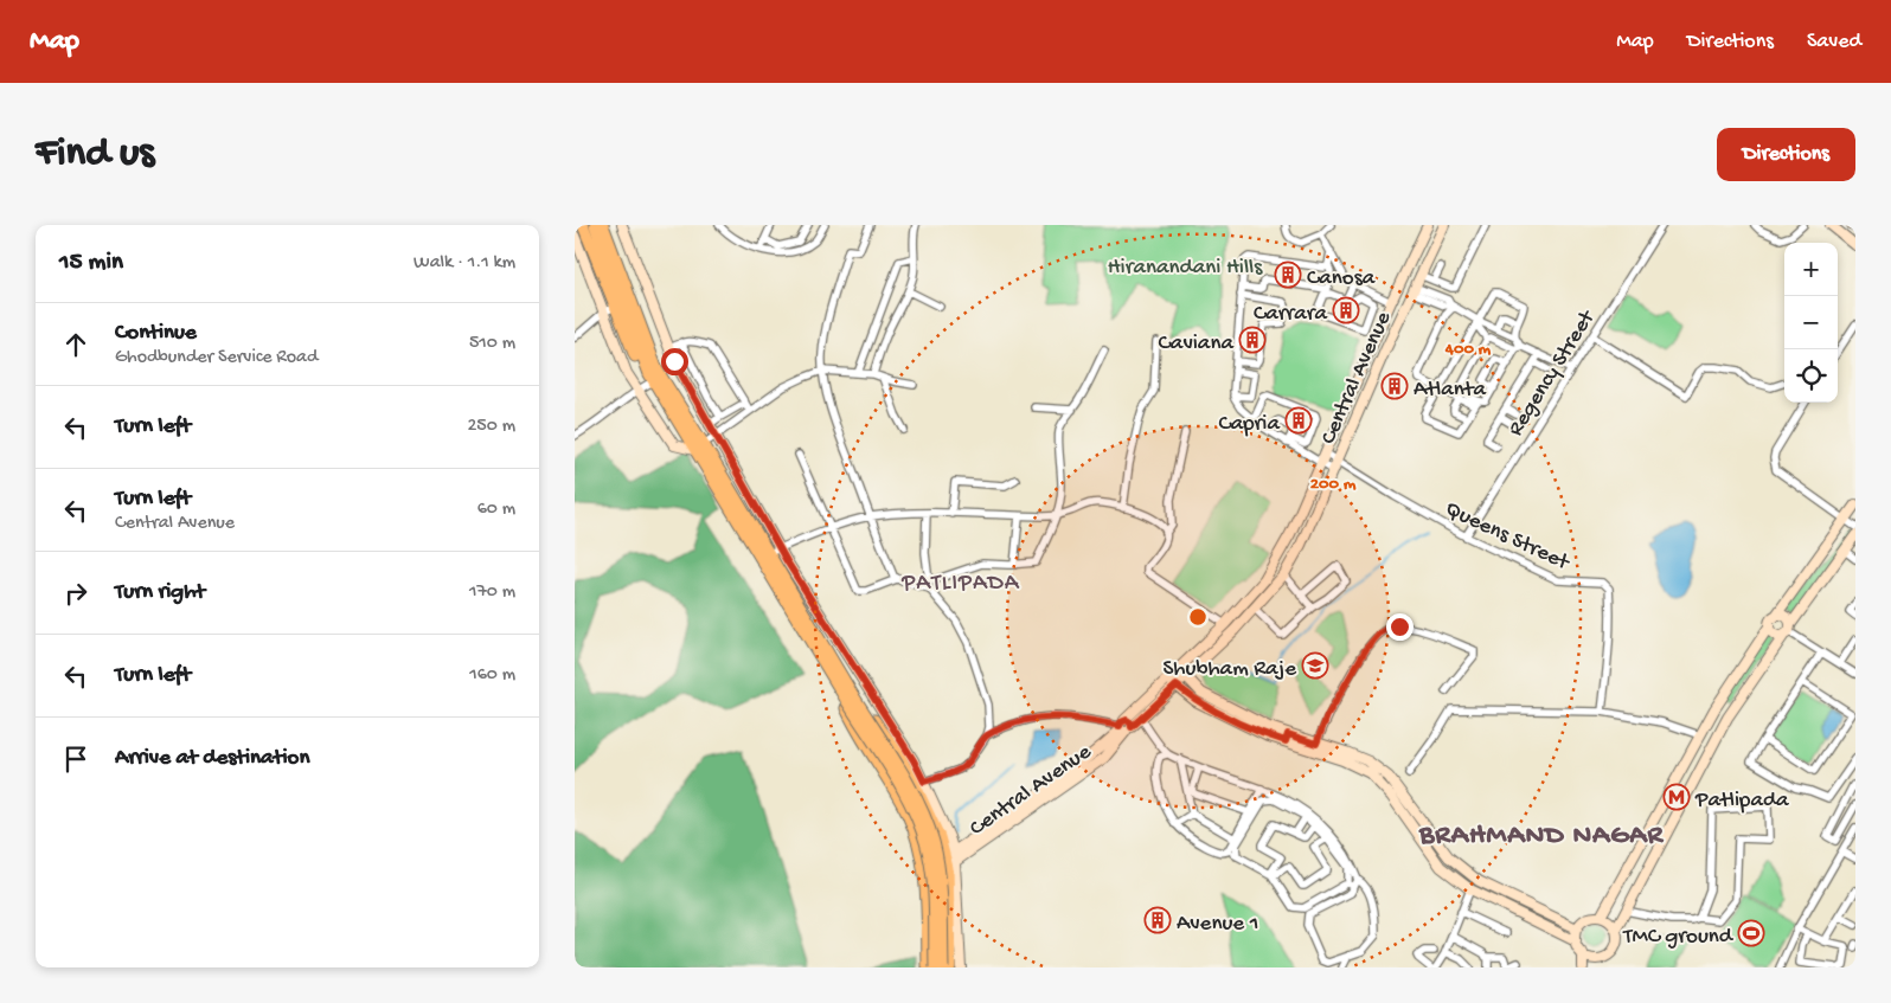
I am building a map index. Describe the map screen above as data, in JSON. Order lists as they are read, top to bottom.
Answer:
{
  "streets": {
    "street": ["Regency Street", "Central Avenue", "Queens Street"]
  },
  "crossings": [
    ["Regency Street", "Queens Street"],
    ["Central Avenue", "Queens Street"]
  ],
  "districts": ["PATLIPADA", "BRAHMAND NAGAR"],
  "parks": ["Hiranandani Hills"],
  "places": {
    "building": [
      "Canosa",
      "Carrara",
      "Caviana",
      "Atlanta",
      "Capria",
      "Avenue 1"
    ],
    "school or university": ["Shubham Raje"],
    "metro station": ["Patlipada"],
    "sports": ["TMC ground"]
  },
  "page": {
    "header": "Map",
    "nav": ["Map", "Directions", "Saved"],
    "buttons": "Directions",
    "title": "Find us",
    "heading": ["15 min", "Walk · 1.1 km"],
    "map_buttons": ["+", "−"],
    "list": [
      ["Continue", "Ghodbunder Service Road", "510 m"],
      ["Turn left", "250 m"],
      ["Turn left", "Central Avenue", "60 m"],
      ["Turn right", "170 m"],
      ["Turn left", "160 m"],
      "Arrive at destination"
    ]
  },
  "rings": ["400 m", "200 m"]
}
